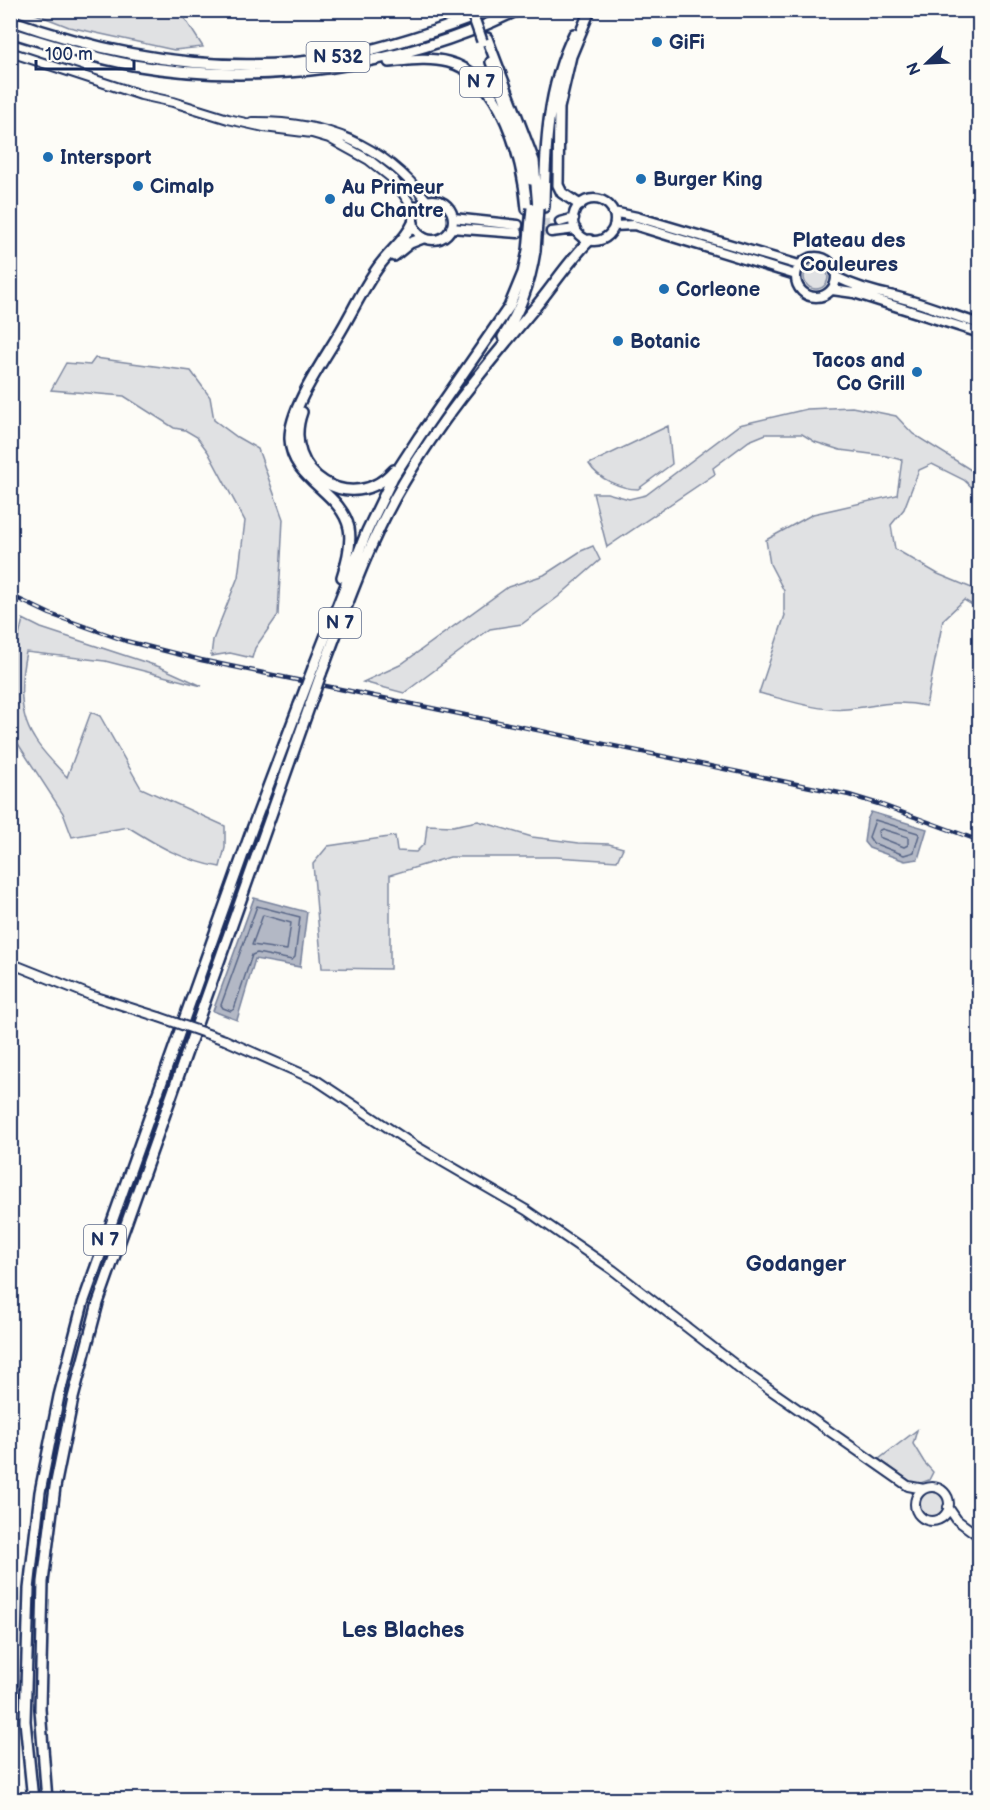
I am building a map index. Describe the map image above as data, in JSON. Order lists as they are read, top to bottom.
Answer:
{
  "streets": {
    "highway": ["N 532", "N 7"]
  },
  "crossings": [
    ["N 532", "N 7"]
  ],
  "districts": ["Plateau des Couleures", "Godanger", "Les Blaches"],
  "places": [
    "GiFi",
    "Intersport",
    "Burger King",
    "Cimalp",
    "Au Primeur du Chantre",
    "Corleone",
    "Botanic",
    "Tacos and Co Grill"
  ],
  "scale_bar": "100 m",
  "north": "bottom left"
}
